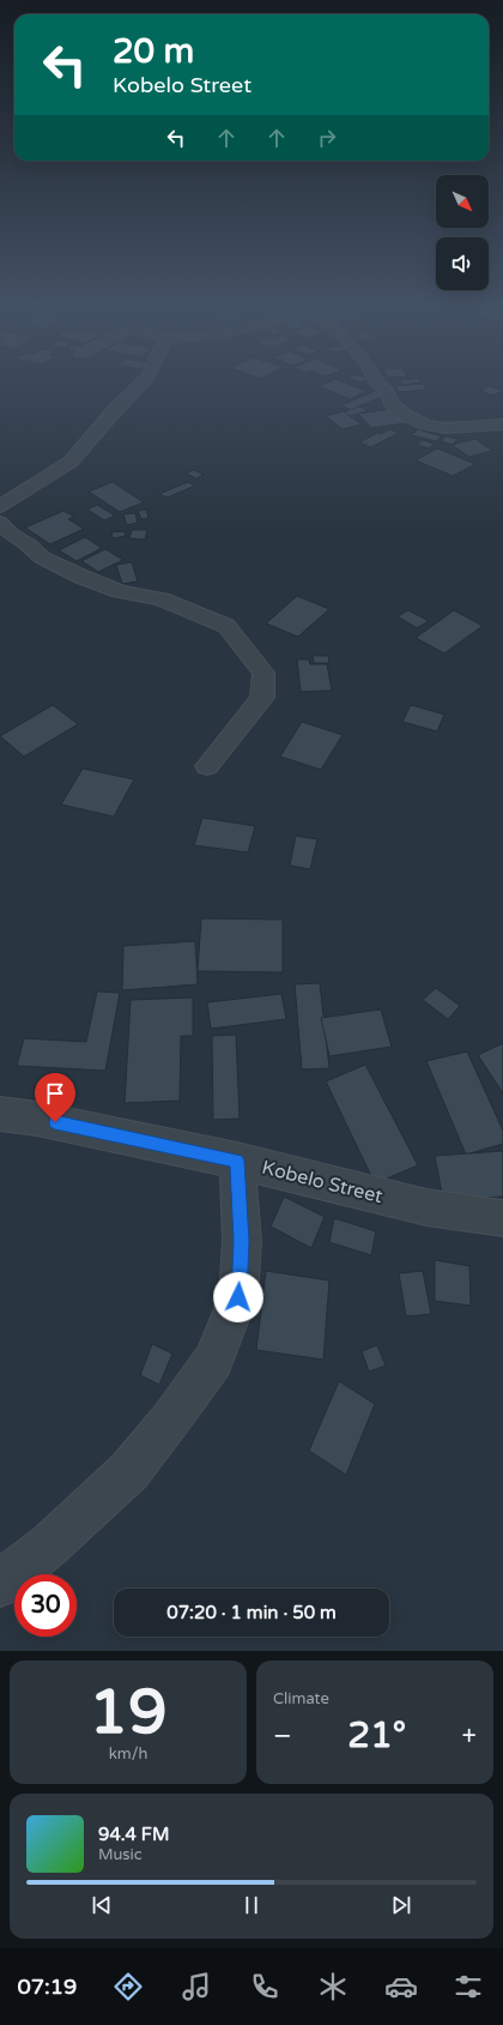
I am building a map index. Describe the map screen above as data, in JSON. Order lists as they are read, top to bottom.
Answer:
{
  "streets": {
    "street": ["Kobelo Street"]
  },
  "north": "bottom right",
  "page": {
    "turn": ["20 m", "Kobelo Street"],
    "limit": "30",
    "trip": "07:20 · 1 min · 50 m",
    "tile": [
      ["19", "km/h"],
      "Climate"
    ],
    "heat": ["−", "21°", "+"],
    "song": ["94.4 FM", "Music"],
    "tabs": "07:19"
  }
}
